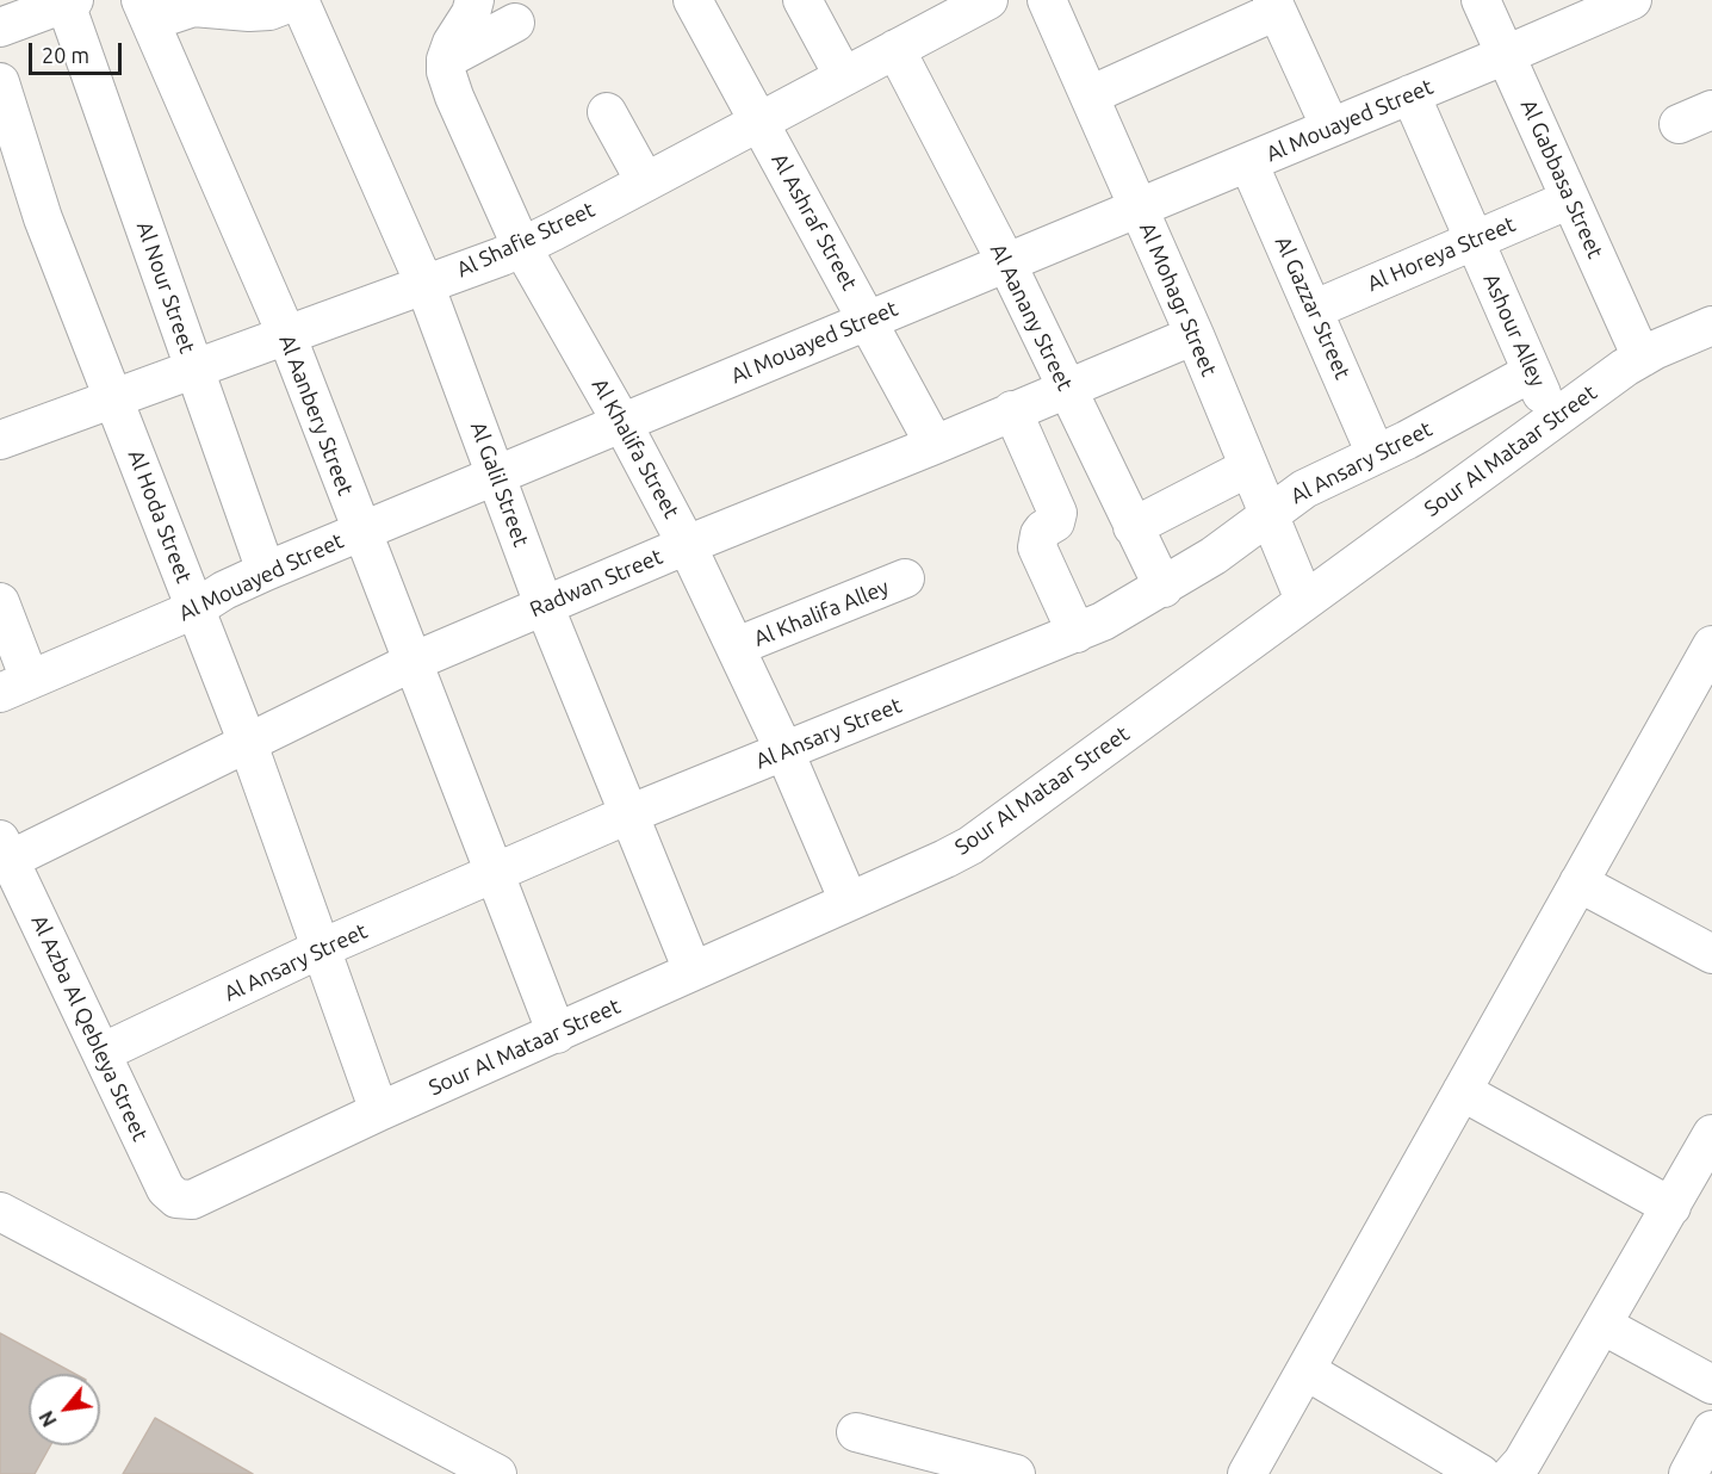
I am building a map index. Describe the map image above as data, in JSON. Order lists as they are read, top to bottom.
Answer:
{
  "streets": {
    "street": [
      "Al Mouayed Street",
      "Al Gabbasa Street",
      "Al Ashraf Street",
      "Al Shafie Street",
      "Al Horeya Street",
      "Al Nour Street",
      "Al Mohagr Street",
      "Al Gazzar Street",
      "Al Aanany Street",
      "Ashour Alley",
      "Al Aanbery Street",
      "Al Khalifa Street",
      "Sour Al Mataar Street",
      "Al Ansary Street",
      "Al Galil Street",
      "Al Hoda Street",
      "Radwan Street",
      "Al Khalifa Alley",
      "Al Azba Al Qebleya Street"
    ]
  },
  "crossings": [
    ["Al Mouayed Street", "Al Gabbasa Street"],
    ["Al Mouayed Street", "Al Ashraf Street"],
    ["Al Mouayed Street", "Al Nour Street"],
    ["Al Mouayed Street", "Al Mohagr Street"],
    ["Al Mouayed Street", "Al Gazzar Street"],
    ["Al Mouayed Street", "Al Aanany Street"],
    ["Al Mouayed Street", "Ashour Alley"],
    ["Al Mouayed Street", "Al Aanbery Street"],
    ["Al Mouayed Street", "Al Khalifa Street"],
    ["Al Mouayed Street", "Al Galil Street"],
    ["Al Mouayed Street", "Al Hoda Street"],
    ["Al Gabbasa Street", "Al Horeya Street"],
    ["Al Gabbasa Street", "Sour Al Mataar Street"],
    ["Al Ashraf Street", "Al Shafie Street"],
    ["Al Ashraf Street", "Radwan Street"],
    ["Al Shafie Street", "Al Nour Street"],
    ["Al Shafie Street", "Al Aanany Street"],
    ["Al Shafie Street", "Al Aanbery Street"],
    ["Al Shafie Street", "Al Khalifa Street"],
    ["Al Shafie Street", "Al Galil Street"],
    ["Al Shafie Street", "Al Hoda Street"],
    ["Al Horeya Street", "Al Gazzar Street"],
    ["Al Horeya Street", "Ashour Alley"],
    ["Al Mohagr Street", "Sour Al Mataar Street"],
    ["Al Mohagr Street", "Al Ansary Street"],
    ["Al Mohagr Street", "Radwan Street"],
    ["Al Gazzar Street", "Al Ansary Street"],
    ["Al Aanany Street", "Al Ansary Street"],
    ["Al Aanany Street", "Radwan Street"],
    ["Ashour Alley", "Sour Al Mataar Street"],
    ["Ashour Alley", "Al Ansary Street"],
    ["Al Aanbery Street", "Sour Al Mataar Street"],
    ["Al Aanbery Street", "Al Ansary Street"],
    ["Al Aanbery Street", "Radwan Street"],
    ["Al Khalifa Street", "Sour Al Mataar Street"],
    ["Al Khalifa Street", "Al Ansary Street"],
    ["Al Khalifa Street", "Radwan Street"],
    ["Al Khalifa Street", "Al Khalifa Alley"],
    ["Sour Al Mataar Street", "Al Galil Street"],
    ["Sour Al Mataar Street", "Al Hoda Street"],
    ["Sour Al Mataar Street", "Al Azba Al Qebleya Street"],
    ["Al Ansary Street", "Al Galil Street"],
    ["Al Ansary Street", "Al Hoda Street"],
    ["Al Ansary Street", "Al Azba Al Qebleya Street"],
    ["Al Galil Street", "Radwan Street"],
    ["Al Hoda Street", "Radwan Street"],
    ["Radwan Street", "Al Azba Al Qebleya Street"]
  ],
  "scale_bar": "20 m",
  "north": "bottom left"
}
